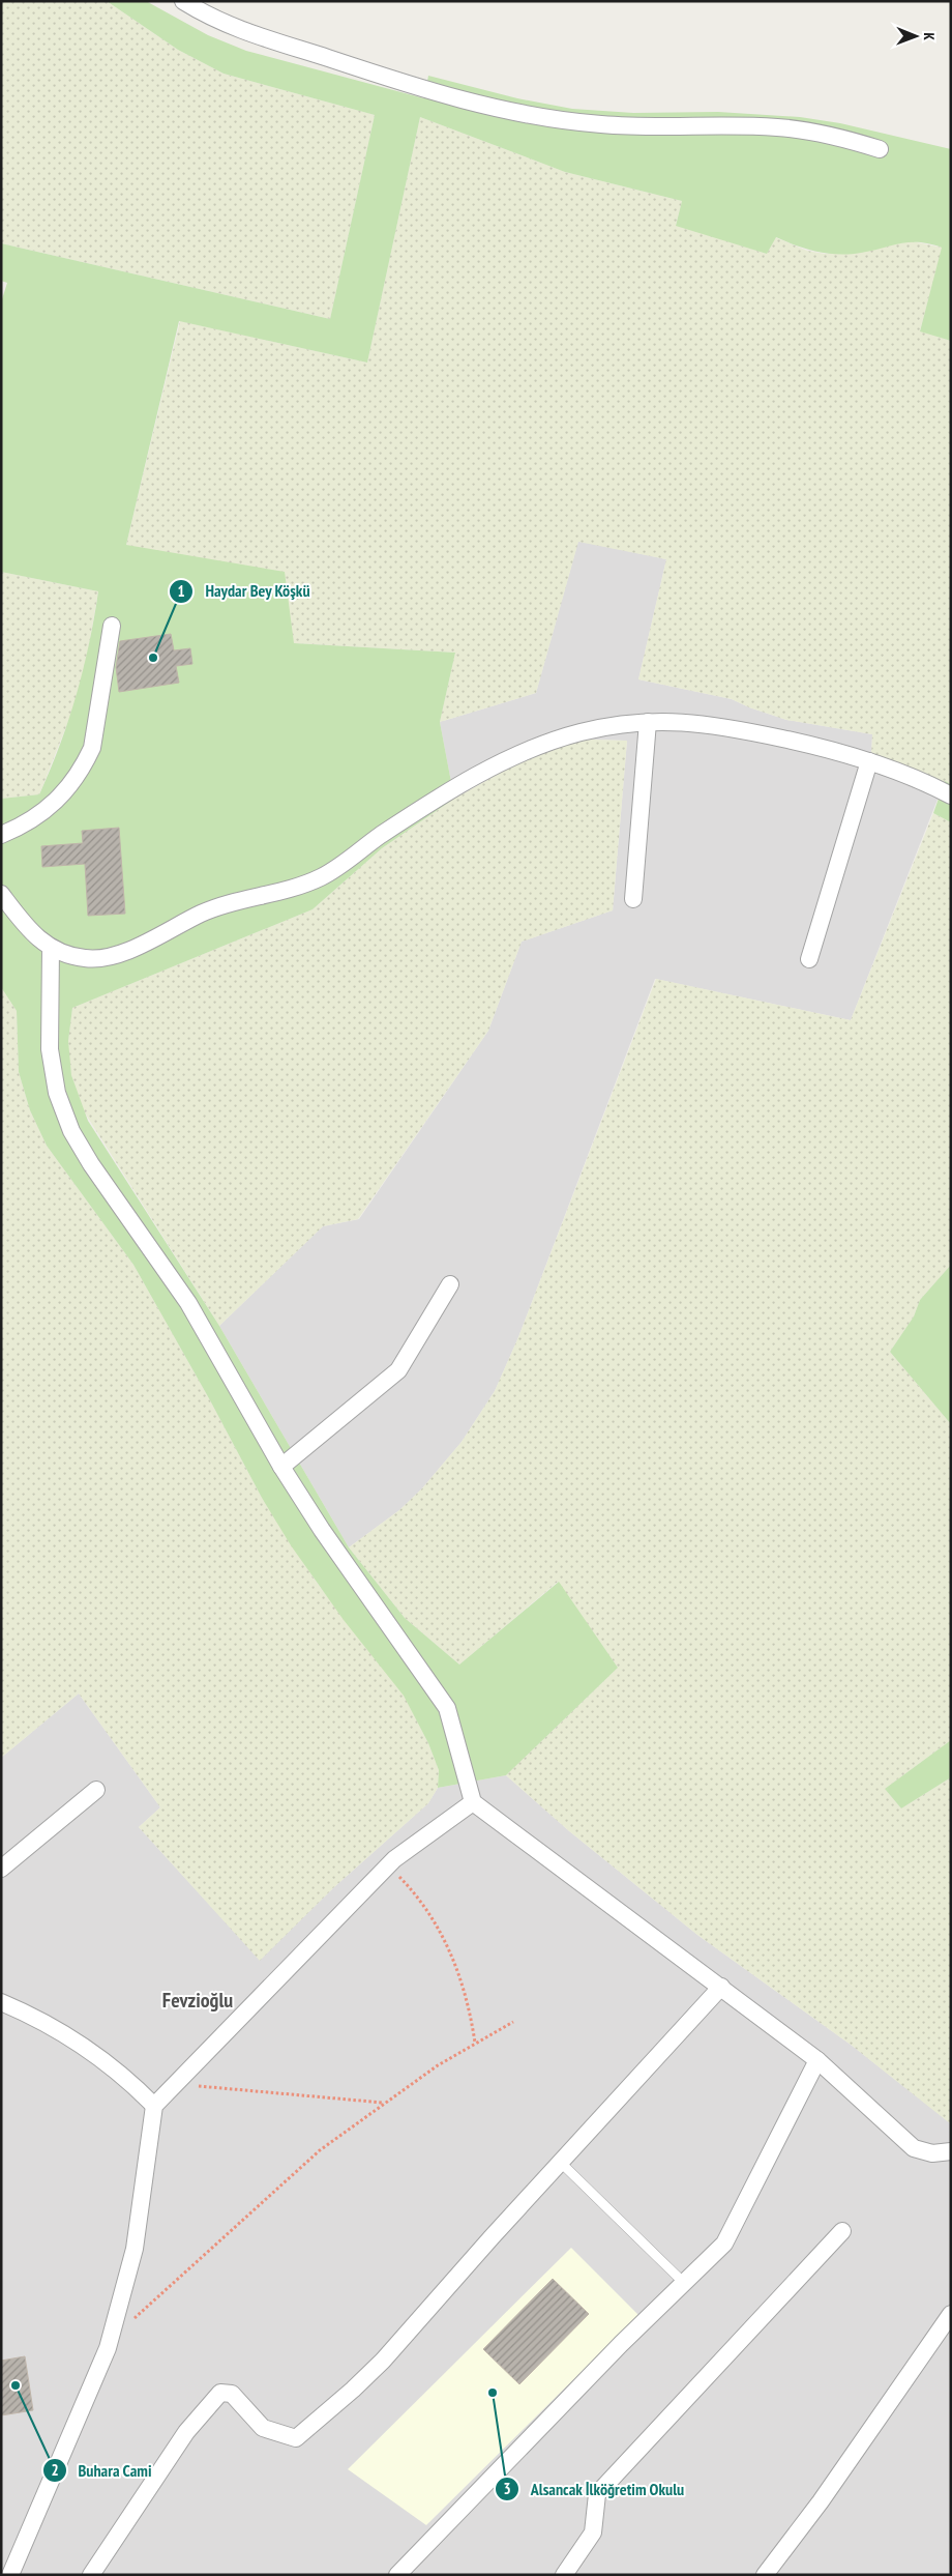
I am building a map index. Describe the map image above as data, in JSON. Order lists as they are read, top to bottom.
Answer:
{
  "districts": ["Fevzioğlu"],
  "places": ["Haydar Bey Köşkü", "Buhara Cami", "Alsancak İlköğretim Okulu"],
  "north": "right"
}
